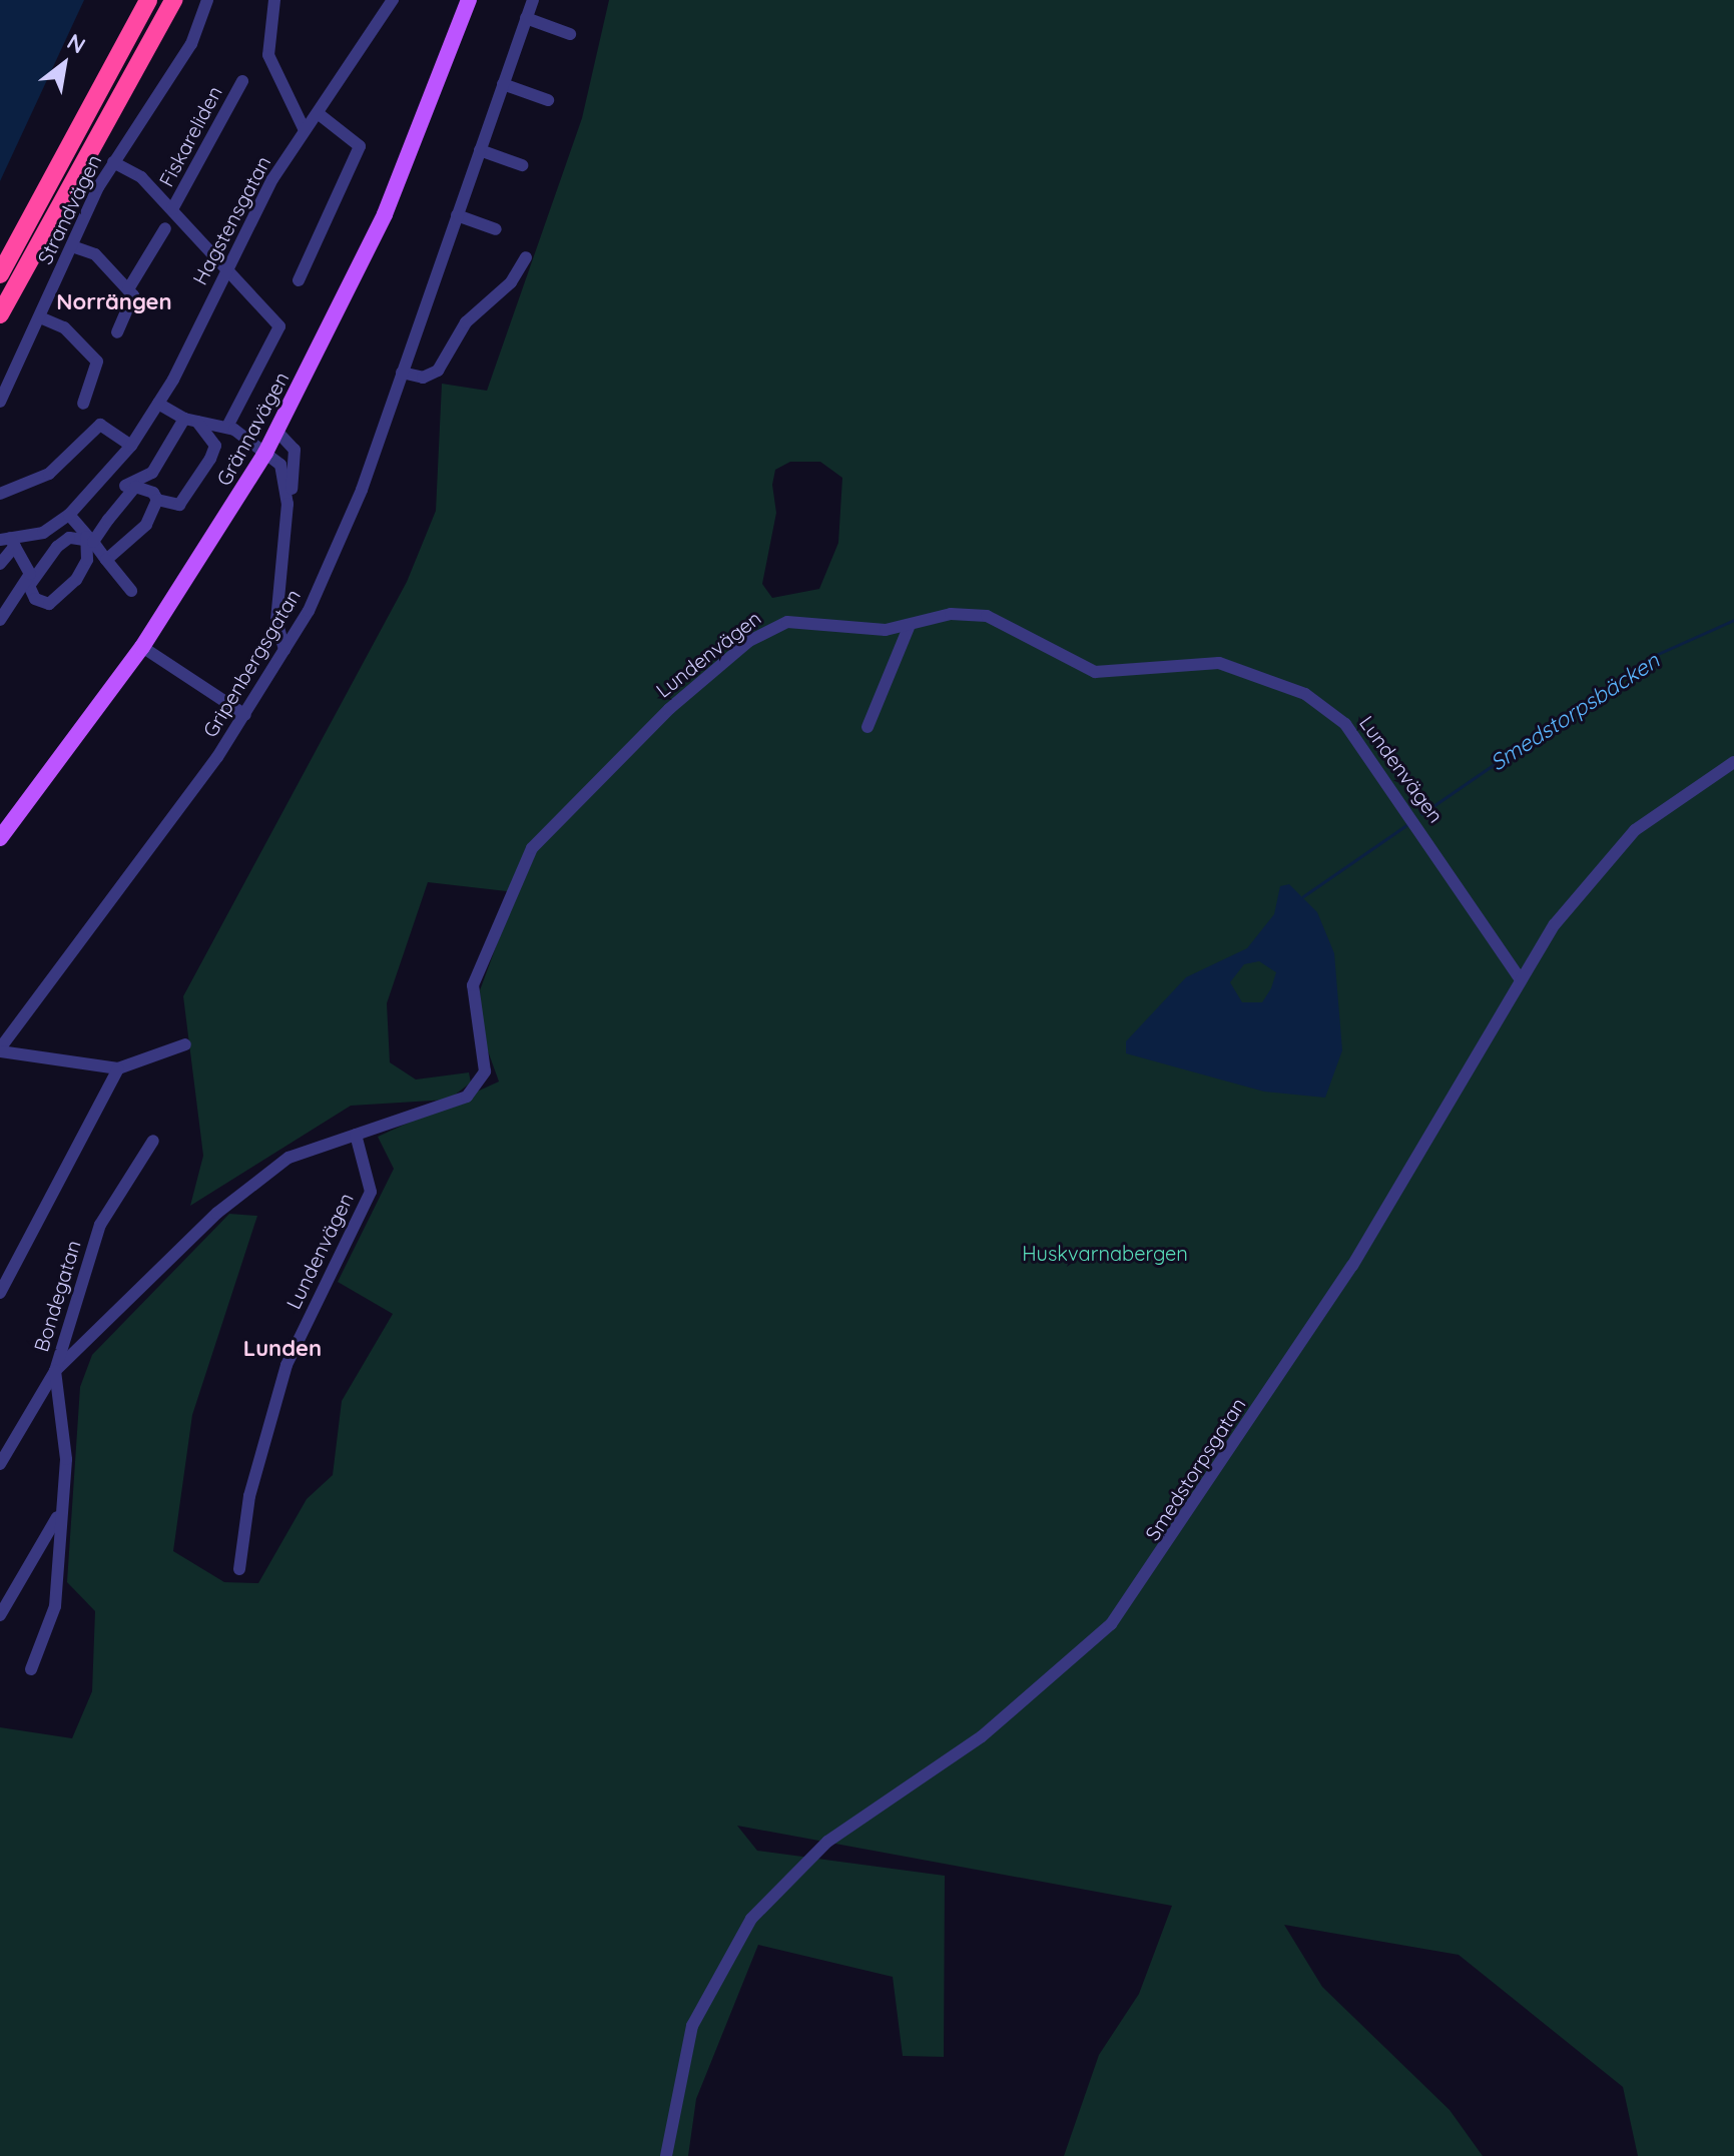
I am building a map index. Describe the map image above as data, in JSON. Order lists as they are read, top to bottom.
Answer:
{
  "streets": {
    "main road": ["Grännavägen"],
    "street": [
      "Fiskareliden",
      "Strandvägen",
      "Hagstensgatan",
      "Lundenvägen",
      "Gripenbergsgatan",
      "Bondegatan",
      "Smedstorpsgatan"
    ]
  },
  "crossings": [
    ["Fiskareliden", "Strandvägen"],
    ["Fiskareliden", "Hagstensgatan"],
    ["Lundenvägen", "Bondegatan"],
    ["Lundenvägen", "Smedstorpsgatan"]
  ],
  "districts": ["Norrängen", "Lunden"],
  "water": ["Smedstorpsbäcken"],
  "parks": ["Huskvarnabergen"],
  "north": "top right"
}
